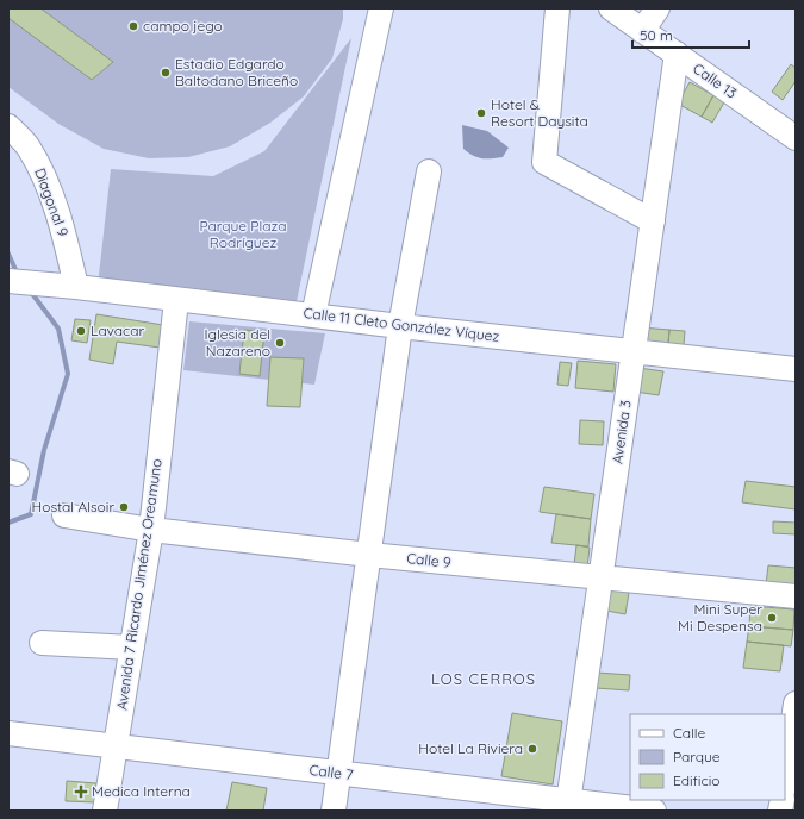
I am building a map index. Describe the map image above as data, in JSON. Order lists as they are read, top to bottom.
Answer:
{
  "streets": {
    "street": [
      "Calle 13",
      "Diagonal 9",
      "Calle 11 Cleto González Víquez",
      "Avenida 3",
      "Calle 9",
      "Avenida 7 Ricardo Jiménez Oreamuno",
      "Calle 7"
    ]
  },
  "crossings": [
    ["Calle 13", "Avenida 3"],
    ["Diagonal 9", "Calle 11 Cleto González Víquez"],
    ["Calle 11 Cleto González Víquez", "Avenida 3"],
    ["Calle 11 Cleto González Víquez", "Avenida 7 Ricardo Jiménez Oreamuno"],
    ["Avenida 3", "Calle 9"],
    ["Avenida 3", "Calle 7"],
    ["Calle 9", "Avenida 7 Ricardo Jiménez Oreamuno"],
    ["Avenida 7 Ricardo Jiménez Oreamuno", "Calle 7"]
  ],
  "districts": ["LOS CERROS"],
  "parks": ["Parque Plaza Rodríguez"],
  "places": {
    "other": [
      "campo jego",
      "Estadio Edgardo Baltodano Briceño",
      "Hotel & Resort Daysita",
      "Lavacar",
      "Iglesia del Nazareno",
      "Hostal Alsoir",
      "Mini Super Mi Despensa",
      "Hotel La Riviera"
    ],
    "health": ["Medica Interna"]
  },
  "legend": ["Calle", "Parque", "Edificio"],
  "scale_bar": "50 m"
}
